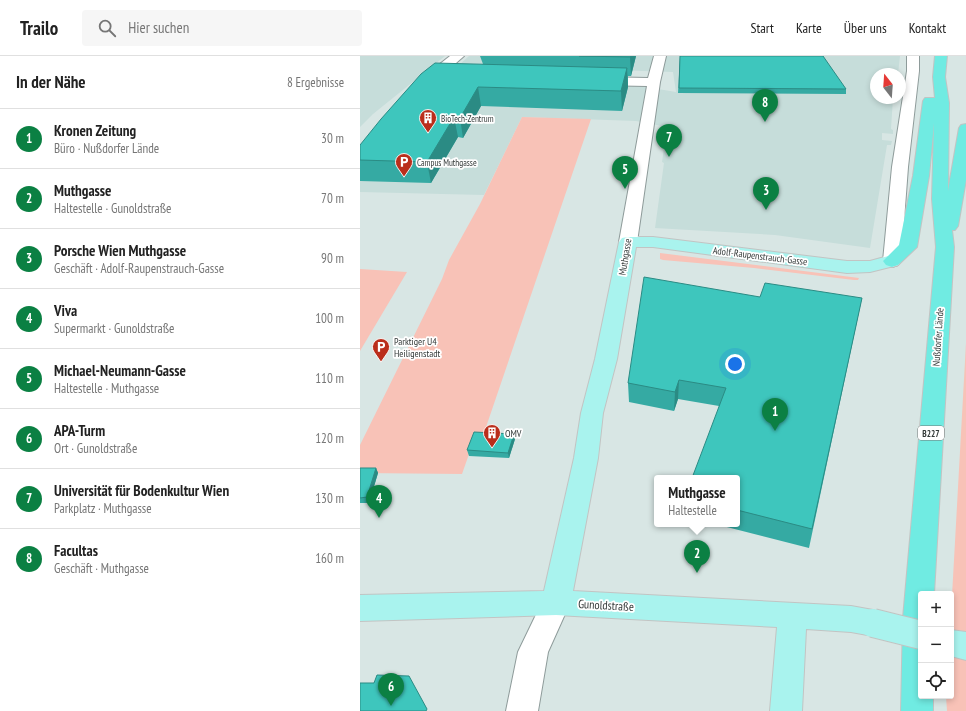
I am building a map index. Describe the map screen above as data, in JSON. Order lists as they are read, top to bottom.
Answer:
{
  "streets": {
    "highway": ["Nußdorfer Lände", "B227"],
    "main road": ["Adolf-Raupenstrauch-Gasse", "Muthgasse", "Gunoldstraße"]
  },
  "crossings": [
    ["Adolf-Raupenstrauch-Gasse", "Muthgasse"],
    ["Muthgasse", "Gunoldstraße"]
  ],
  "places": {
    "building": ["BioTech-Zentrum", "OMV"],
    "parking": ["Campus Muthgasse", "Parktiger U4 Heiligenstadt"]
  },
  "north": "top",
  "page": {
    "header": "Trailo",
    "search": "Hier suchen",
    "nav": [
      "Start",
      "Karte",
      "Über uns",
      "Kontakt"
    ],
    "heading": ["In der Nähe", "8 Ergebnisse"],
    "pins": [
      "8",
      "7",
      "5",
      "3",
      "1",
      "4",
      "2",
      "6"
    ],
    "list": [
      {
        "mark": "1",
        "name": "Kronen Zeitung",
        "note": "Büro · Nußdorfer Lände",
        "value": "30 m"
      },
      {
        "mark": "2",
        "name": "Muthgasse",
        "note": "Haltestelle · Gunoldstraße",
        "value": "70 m"
      },
      {
        "mark": "3",
        "name": "Porsche Wien Muthgasse",
        "note": "Geschäft · Adolf-Raupenstrauch-Gasse",
        "value": "90 m"
      },
      {
        "mark": "4",
        "name": "Viva",
        "note": "Supermarkt · Gunoldstraße",
        "value": "100 m"
      },
      {
        "mark": "5",
        "name": "Michael-Neumann-Gasse",
        "note": "Haltestelle · Muthgasse",
        "value": "110 m"
      },
      {
        "mark": "6",
        "name": "APA-Turm",
        "note": "Ort · Gunoldstraße",
        "value": "120 m"
      },
      {
        "mark": "7",
        "name": "Universität für Bodenkultur Wien",
        "note": "Parkplatz · Muthgasse",
        "value": "130 m"
      },
      {
        "mark": "8",
        "name": "Facultas",
        "note": "Geschäft · Muthgasse",
        "value": "160 m"
      }
    ],
    "popup": ["Muthgasse", "Haltestelle"],
    "map_buttons": ["+", "−"]
  }
}
